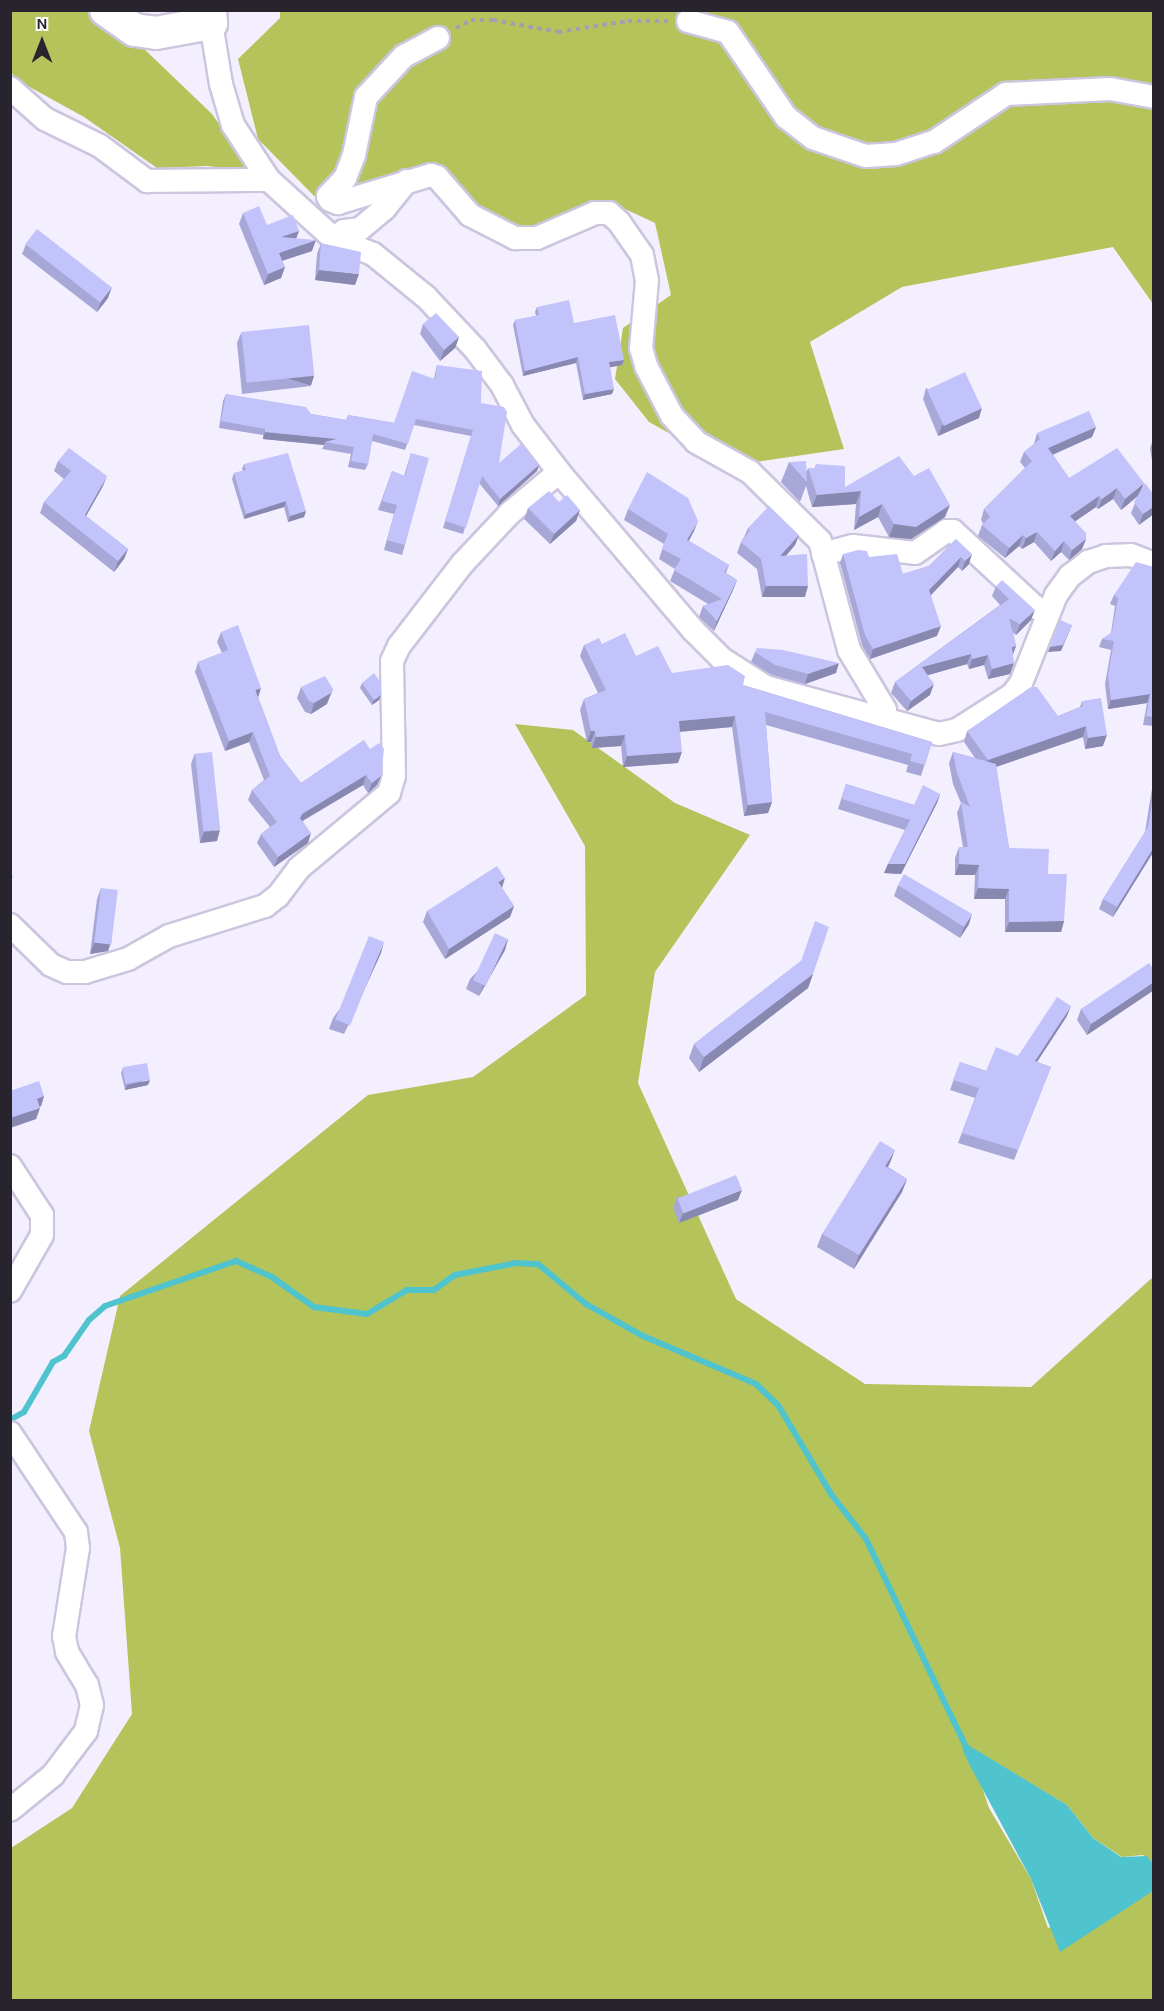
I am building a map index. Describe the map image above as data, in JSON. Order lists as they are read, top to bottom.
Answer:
{
  "north": "top"
}
